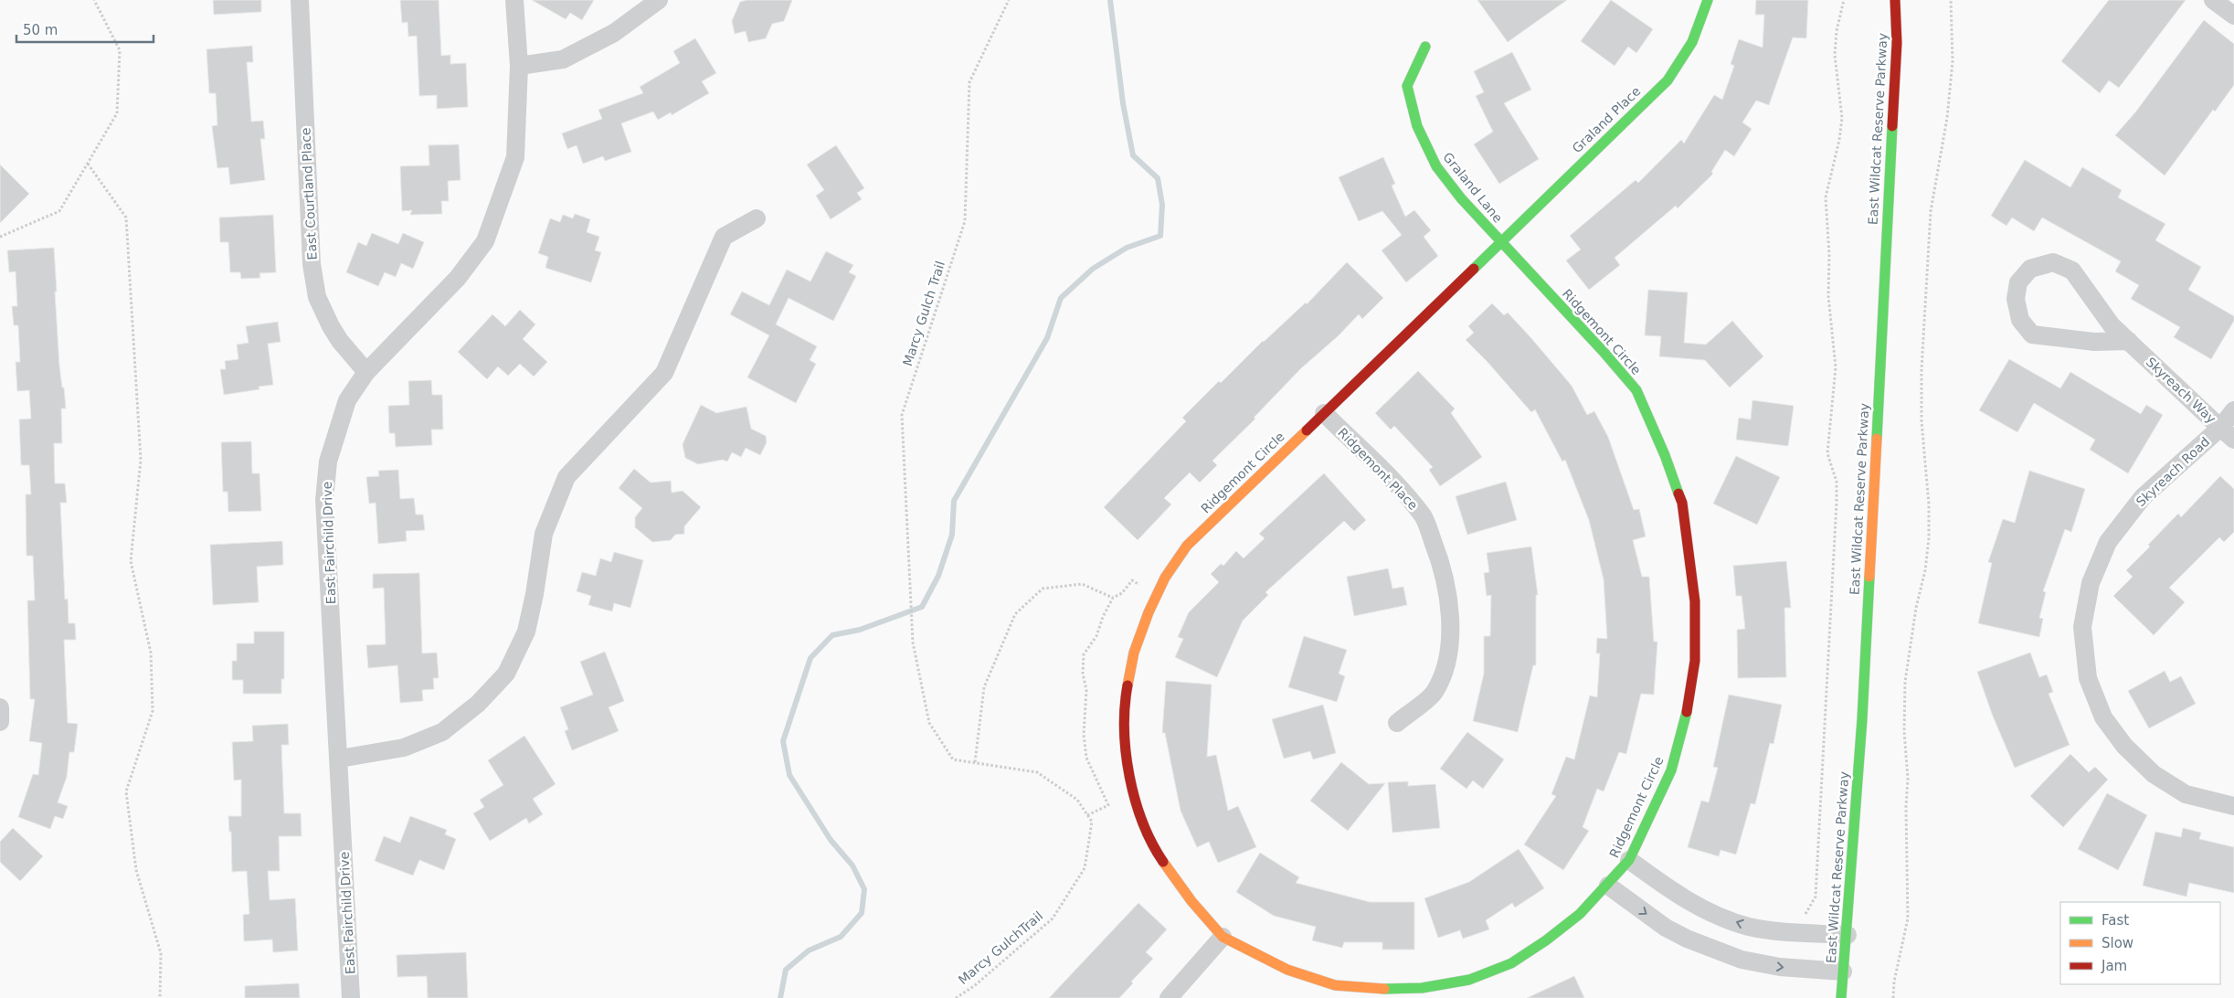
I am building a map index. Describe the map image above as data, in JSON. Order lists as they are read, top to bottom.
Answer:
{
  "streets": {
    "street": [
      "Graland Place",
      "East Wildcat Reserve Parkway",
      "Graland Lane",
      "East Courtland Place",
      "Ridgemont Circle",
      "Skyreach Way",
      "Ridgemont Place",
      "Skyreach Road",
      "East Fairchild Drive"
    ],
    "path": ["Marcy Gulch Trail", "Marcy GulchTrail"]
  },
  "crossings": [
    ["Graland Place", "Graland Lane"],
    ["Graland Place", "Ridgemont Circle"],
    ["Graland Lane", "Ridgemont Circle"],
    ["East Courtland Place", "East Fairchild Drive"],
    ["Ridgemont Circle", "Ridgemont Place"],
    ["Skyreach Way", "Skyreach Road"]
  ],
  "legend": ["Fast", "Slow", "Jam"],
  "scale_bar": "50 m"
}
